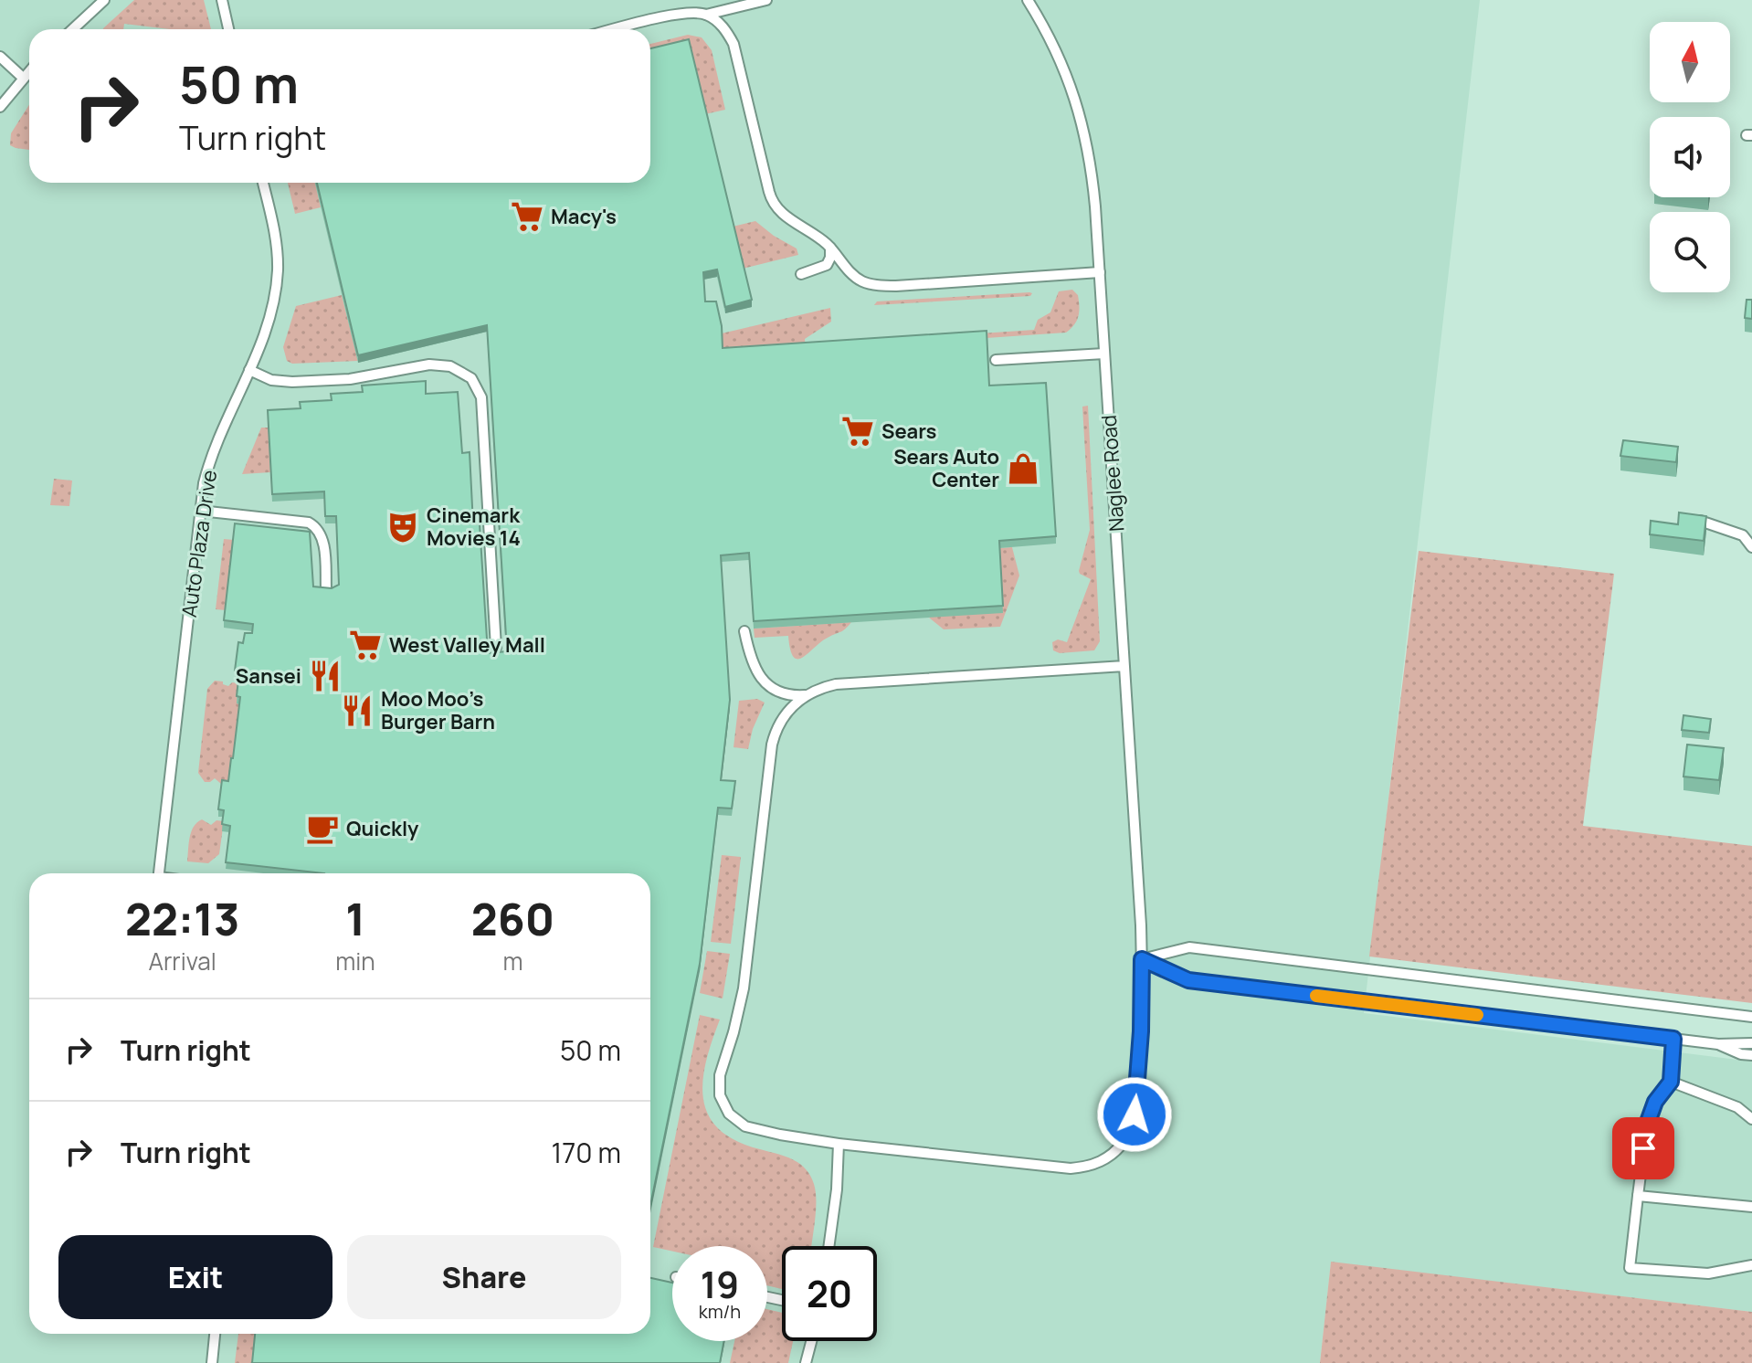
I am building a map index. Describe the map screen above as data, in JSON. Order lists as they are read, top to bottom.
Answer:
{
  "streets": {
    "lane": ["Naglee Road", "Auto Plaza Drive"]
  },
  "places": {
    "supermarket": ["Macy's", "Sears", "West Valley Mall"],
    "shop": ["Sears Auto Center"],
    "theatre": ["Cinemark Movies 14"],
    "restaurant": ["Sansei", "Moo Moo’s Burger Barn"],
    "cafe": ["Quickly"]
  },
  "north": "top",
  "page": {
    "turn": ["50 m", "Turn right"],
    "eta": [
      "22:13",
      "Arrival",
      "1",
      "min",
      "260",
      "m"
    ],
    "list": [
      {
        "name": "Turn right",
        "value": "50 m"
      },
      {
        "name": "Turn right",
        "value": "170 m"
      }
    ],
    "buttons": ["Exit", "Share"],
    "speed": "19 km/h",
    "limit": "20"
  }
}
